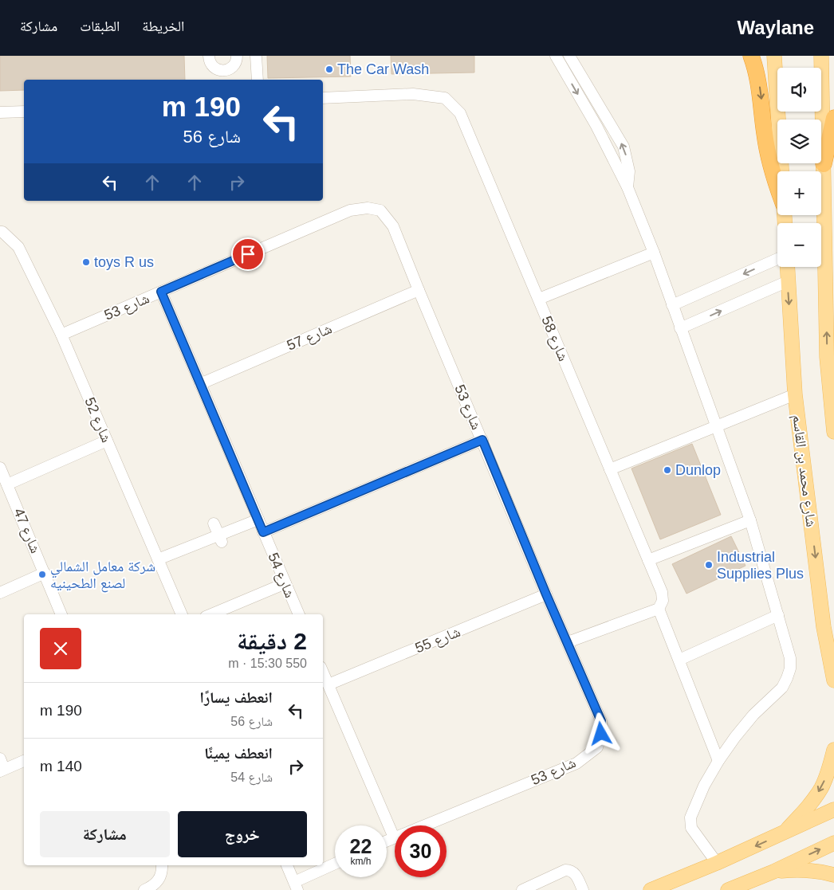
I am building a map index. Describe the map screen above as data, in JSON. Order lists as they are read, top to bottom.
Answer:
{
  "streets": {
    "main road": ["شارع محمد بن القاسم"],
    "street": [
      "شارع 53",
      "شارع 57",
      "شارع 58",
      "شارع 52",
      "شارع 47",
      "شارع 54",
      "شارع 55"
    ]
  },
  "crossings": [
    ["شارع 53", "شارع 57"],
    ["شارع 53", "شارع 52"],
    ["شارع 53", "شارع 54"],
    ["شارع 53", "شارع 55"],
    ["شارع 57", "شارع 54"]
  ],
  "places": [
    "The Car Wash",
    "toys R us",
    "Dunlop",
    "Industrial Supplies Plus",
    "شركة معامل الشمالي لصنع الطحينيه"
  ],
  "page": {
    "header": "Waylane",
    "nav": ["الخريطة", "الطبقات", "مشاركة"],
    "map_buttons": ["+", "−"],
    "turn": ["190 m", "شارع 56"],
    "heading": ["2 دقيقة", "550 m · 15:30"],
    "list": [
      {
        "name": "انعطف يسارًا",
        "note": "شارع 56",
        "value": "190 m"
      },
      {
        "name": "انعطف يمينًا",
        "note": "شارع 54",
        "value": "140 m"
      }
    ],
    "buttons": ["خروج", "مشاركة"],
    "speed": "22 km/h",
    "limit": "30"
  }
}
